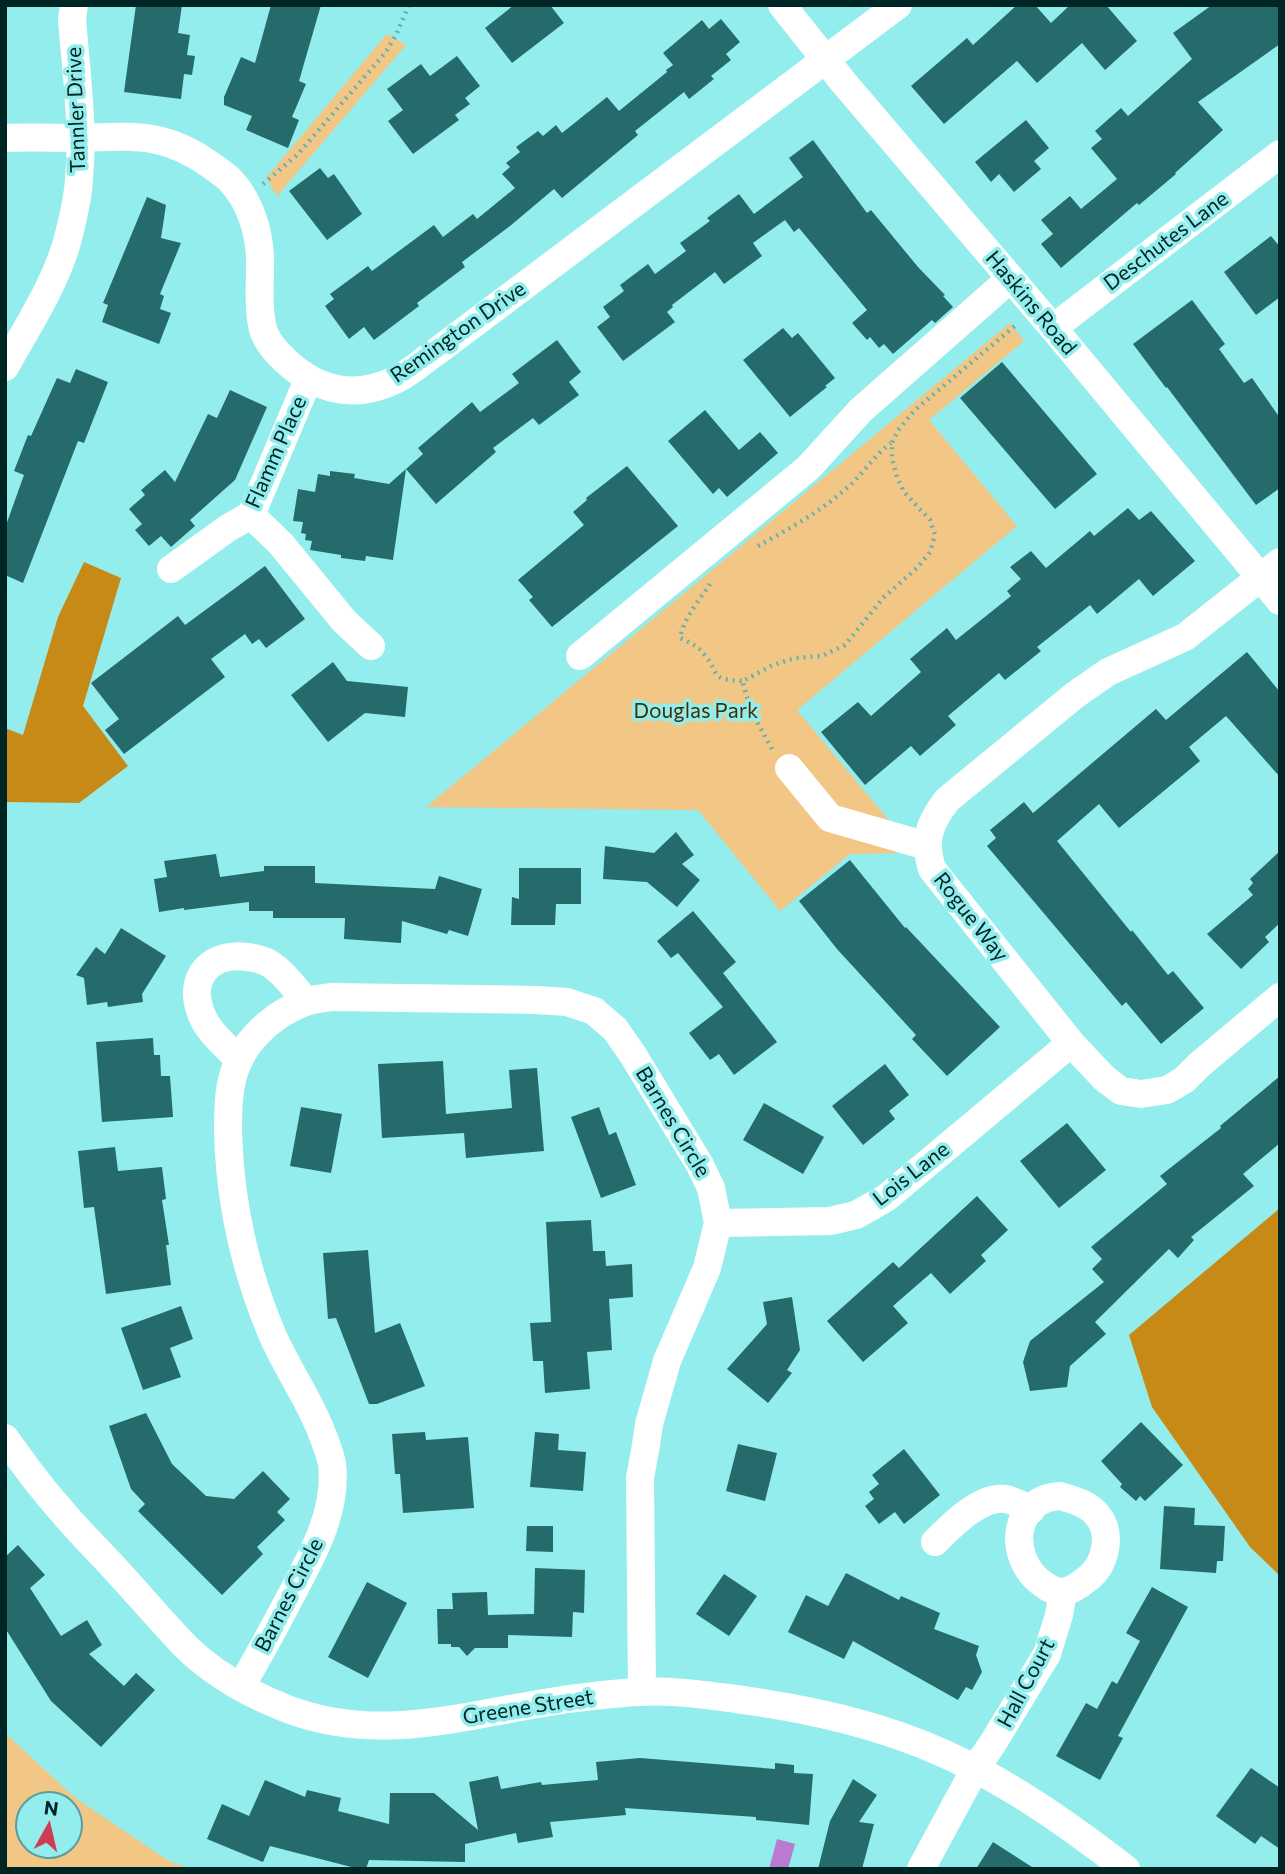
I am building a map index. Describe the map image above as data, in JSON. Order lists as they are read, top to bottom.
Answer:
{
  "streets": {
    "street": [
      "Tannler Drive",
      "Deschutes Lane",
      "Haskins Road",
      "Remington Drive",
      "Flamm Place",
      "Rogue Way",
      "Barnes Circle",
      "Lois Lane",
      "Hall Court",
      "Greene Street"
    ]
  },
  "crossings": [
    ["Tannler Drive", "Remington Drive"],
    ["Deschutes Lane", "Haskins Road"],
    ["Haskins Road", "Remington Drive"],
    ["Haskins Road", "Rogue Way"],
    ["Remington Drive", "Flamm Place"],
    ["Rogue Way", "Lois Lane"],
    ["Barnes Circle", "Lois Lane"],
    ["Barnes Circle", "Greene Street"],
    ["Hall Court", "Greene Street"]
  ],
  "parks": ["Douglas Park"],
  "north": "top"
}
